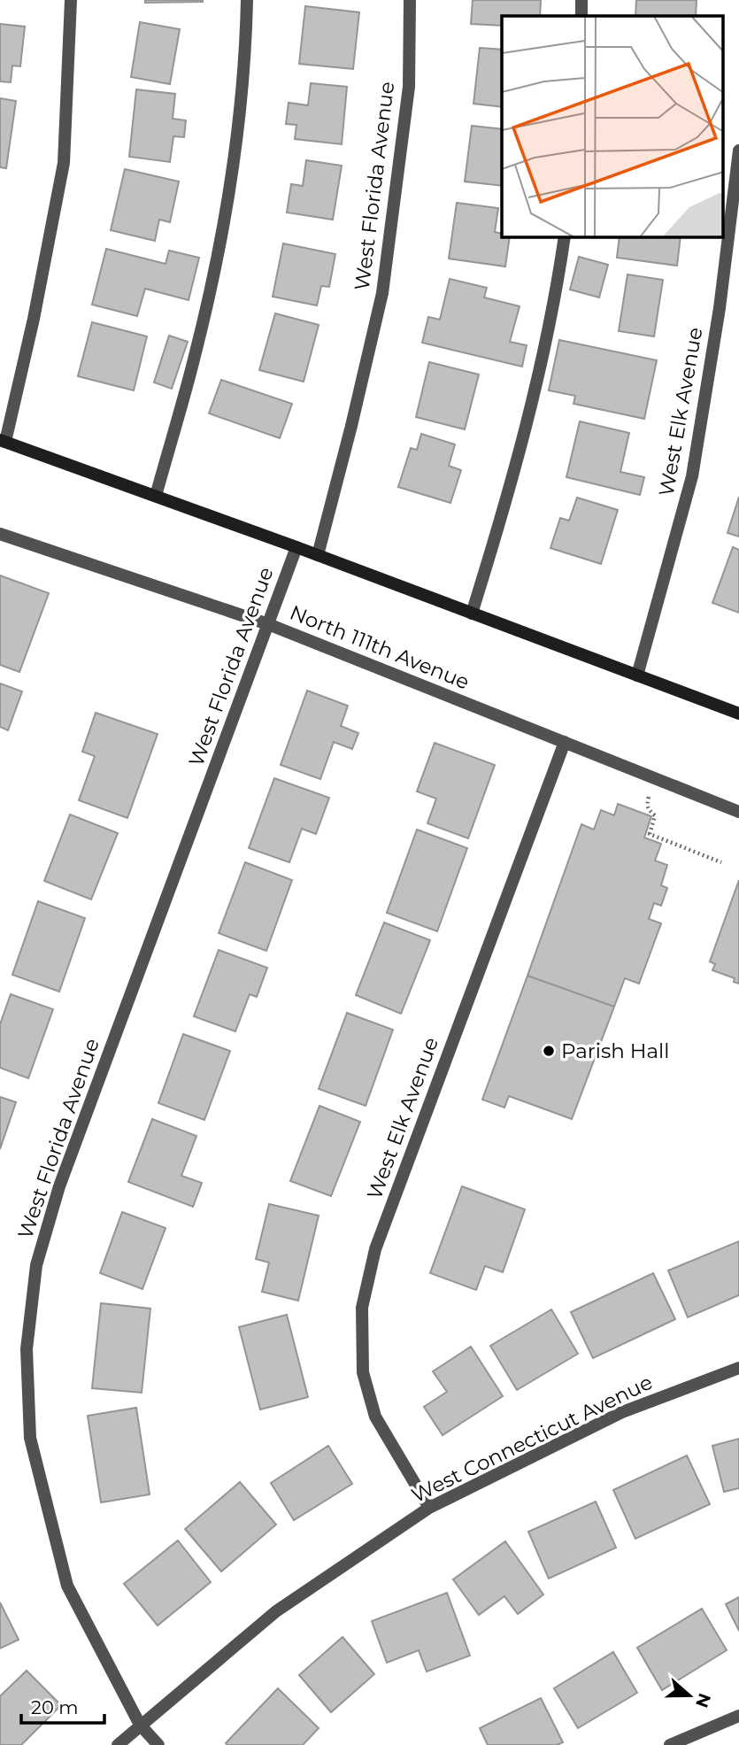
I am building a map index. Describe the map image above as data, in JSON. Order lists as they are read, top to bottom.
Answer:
{
  "streets": {
    "street": [
      "West Florida Avenue",
      "West Elk Avenue",
      "North 111th Avenue",
      "West Connecticut Avenue"
    ]
  },
  "crossings": [
    ["West Florida Avenue", "North 111th Avenue"],
    ["West Florida Avenue", "West Connecticut Avenue"],
    ["West Elk Avenue", "North 111th Avenue"],
    ["West Elk Avenue", "West Connecticut Avenue"]
  ],
  "places": ["Parish Hall"],
  "scale_bar": "20 m",
  "north": "right"
}
